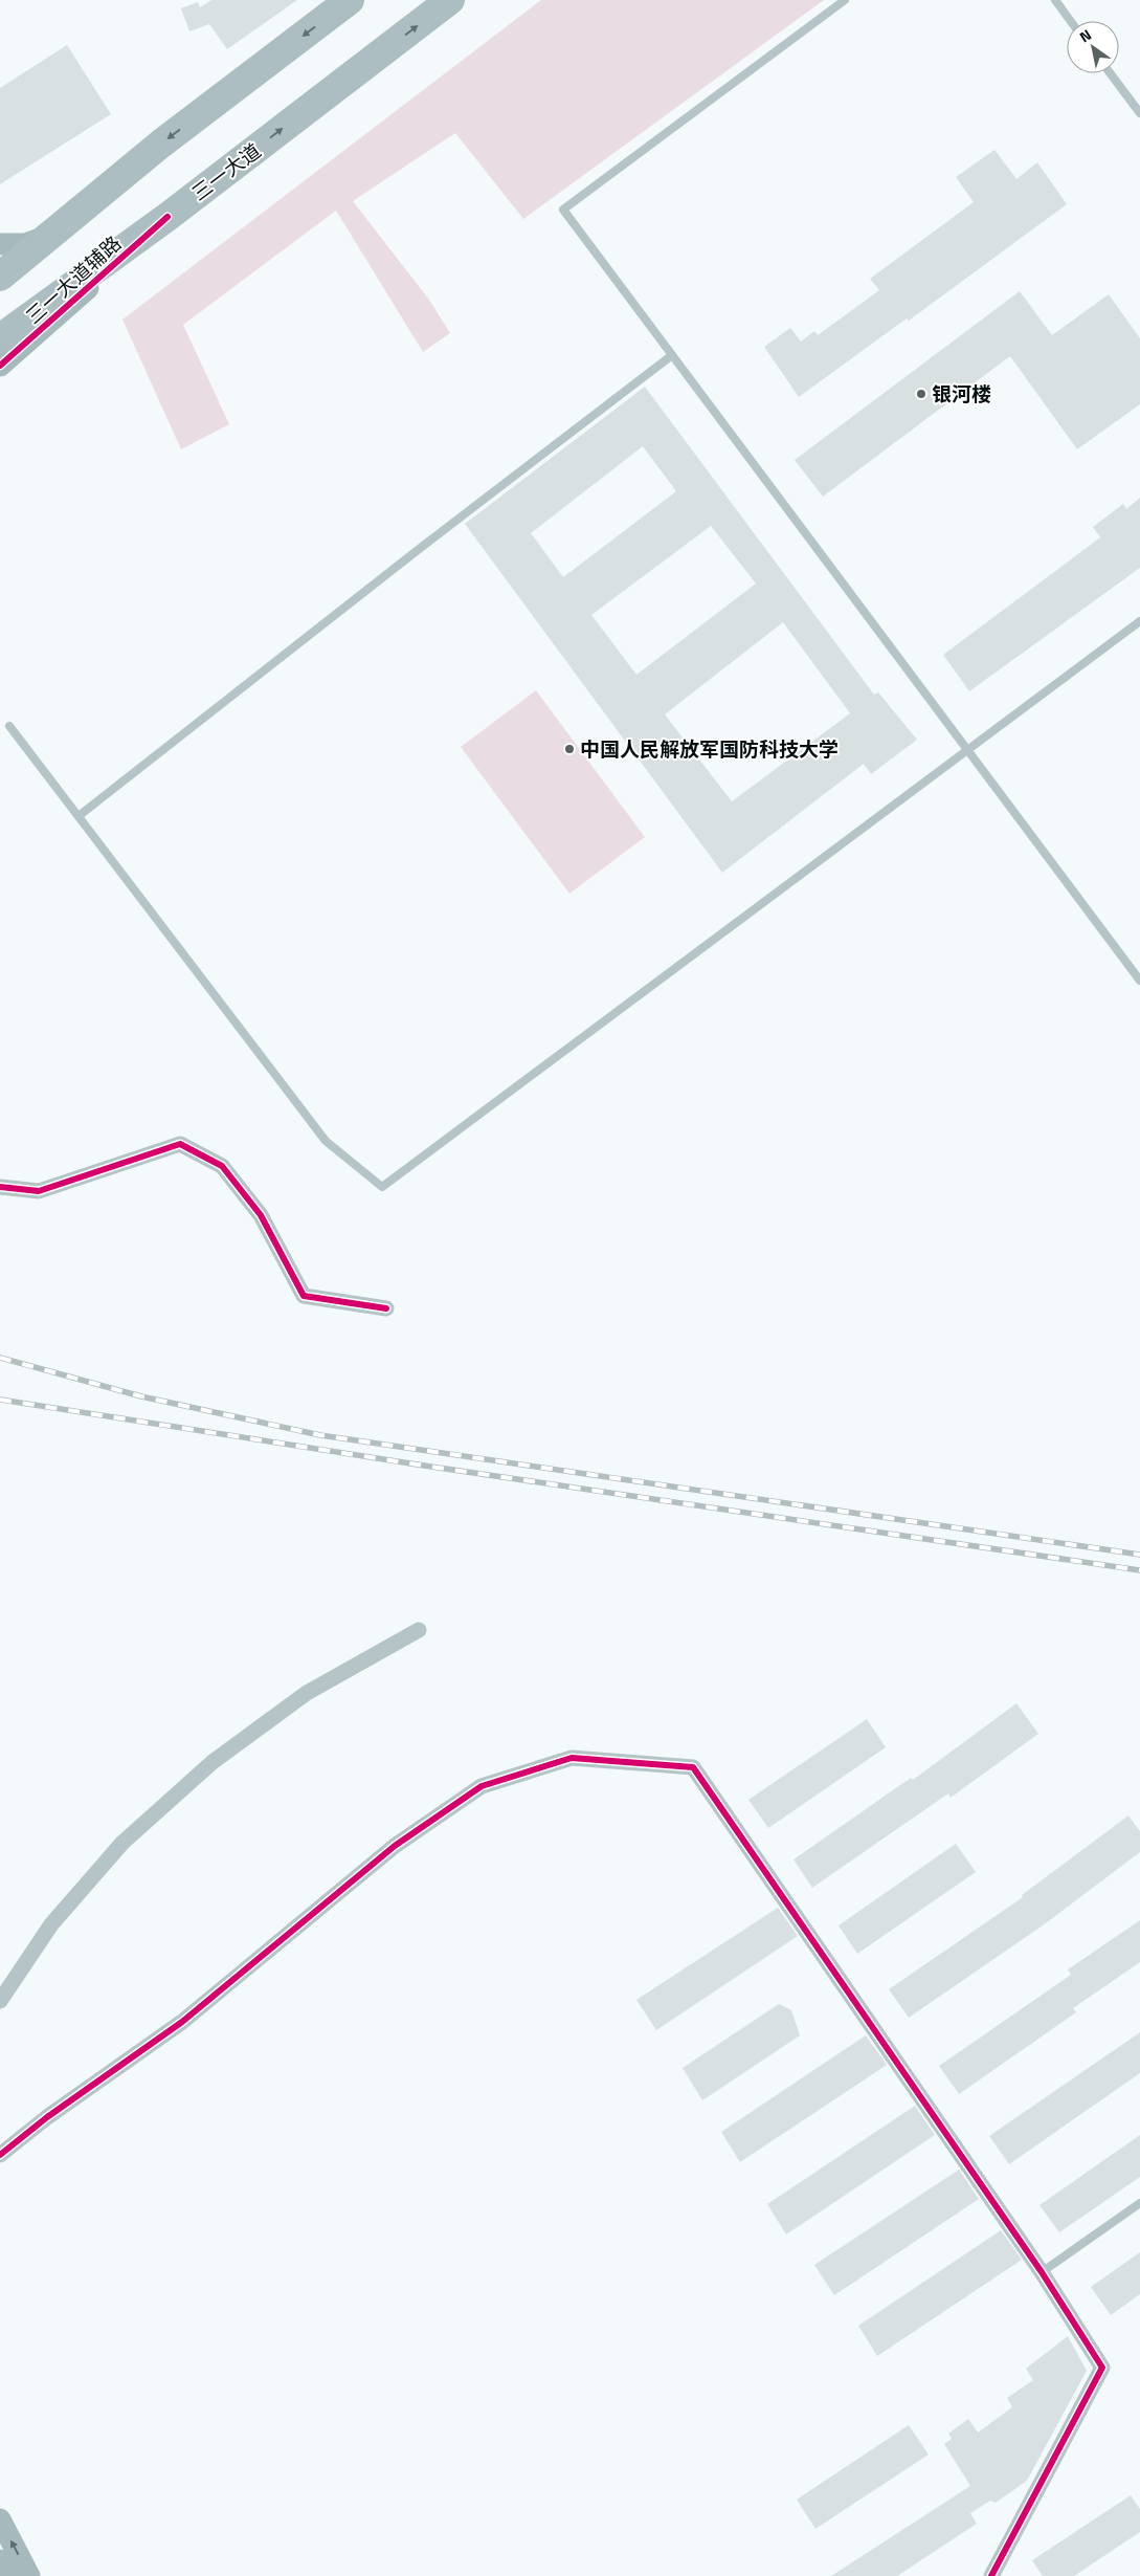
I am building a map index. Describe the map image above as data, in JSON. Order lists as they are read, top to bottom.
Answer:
{
  "streets": {
    "highway": ["三一大道"],
    "street": ["三一大道辅路"]
  },
  "crossings": [
    ["三一大道", "三一大道辅路"]
  ],
  "places": ["银河楼", "中国人民解放军国防科技大学"],
  "north": "top left"
}
